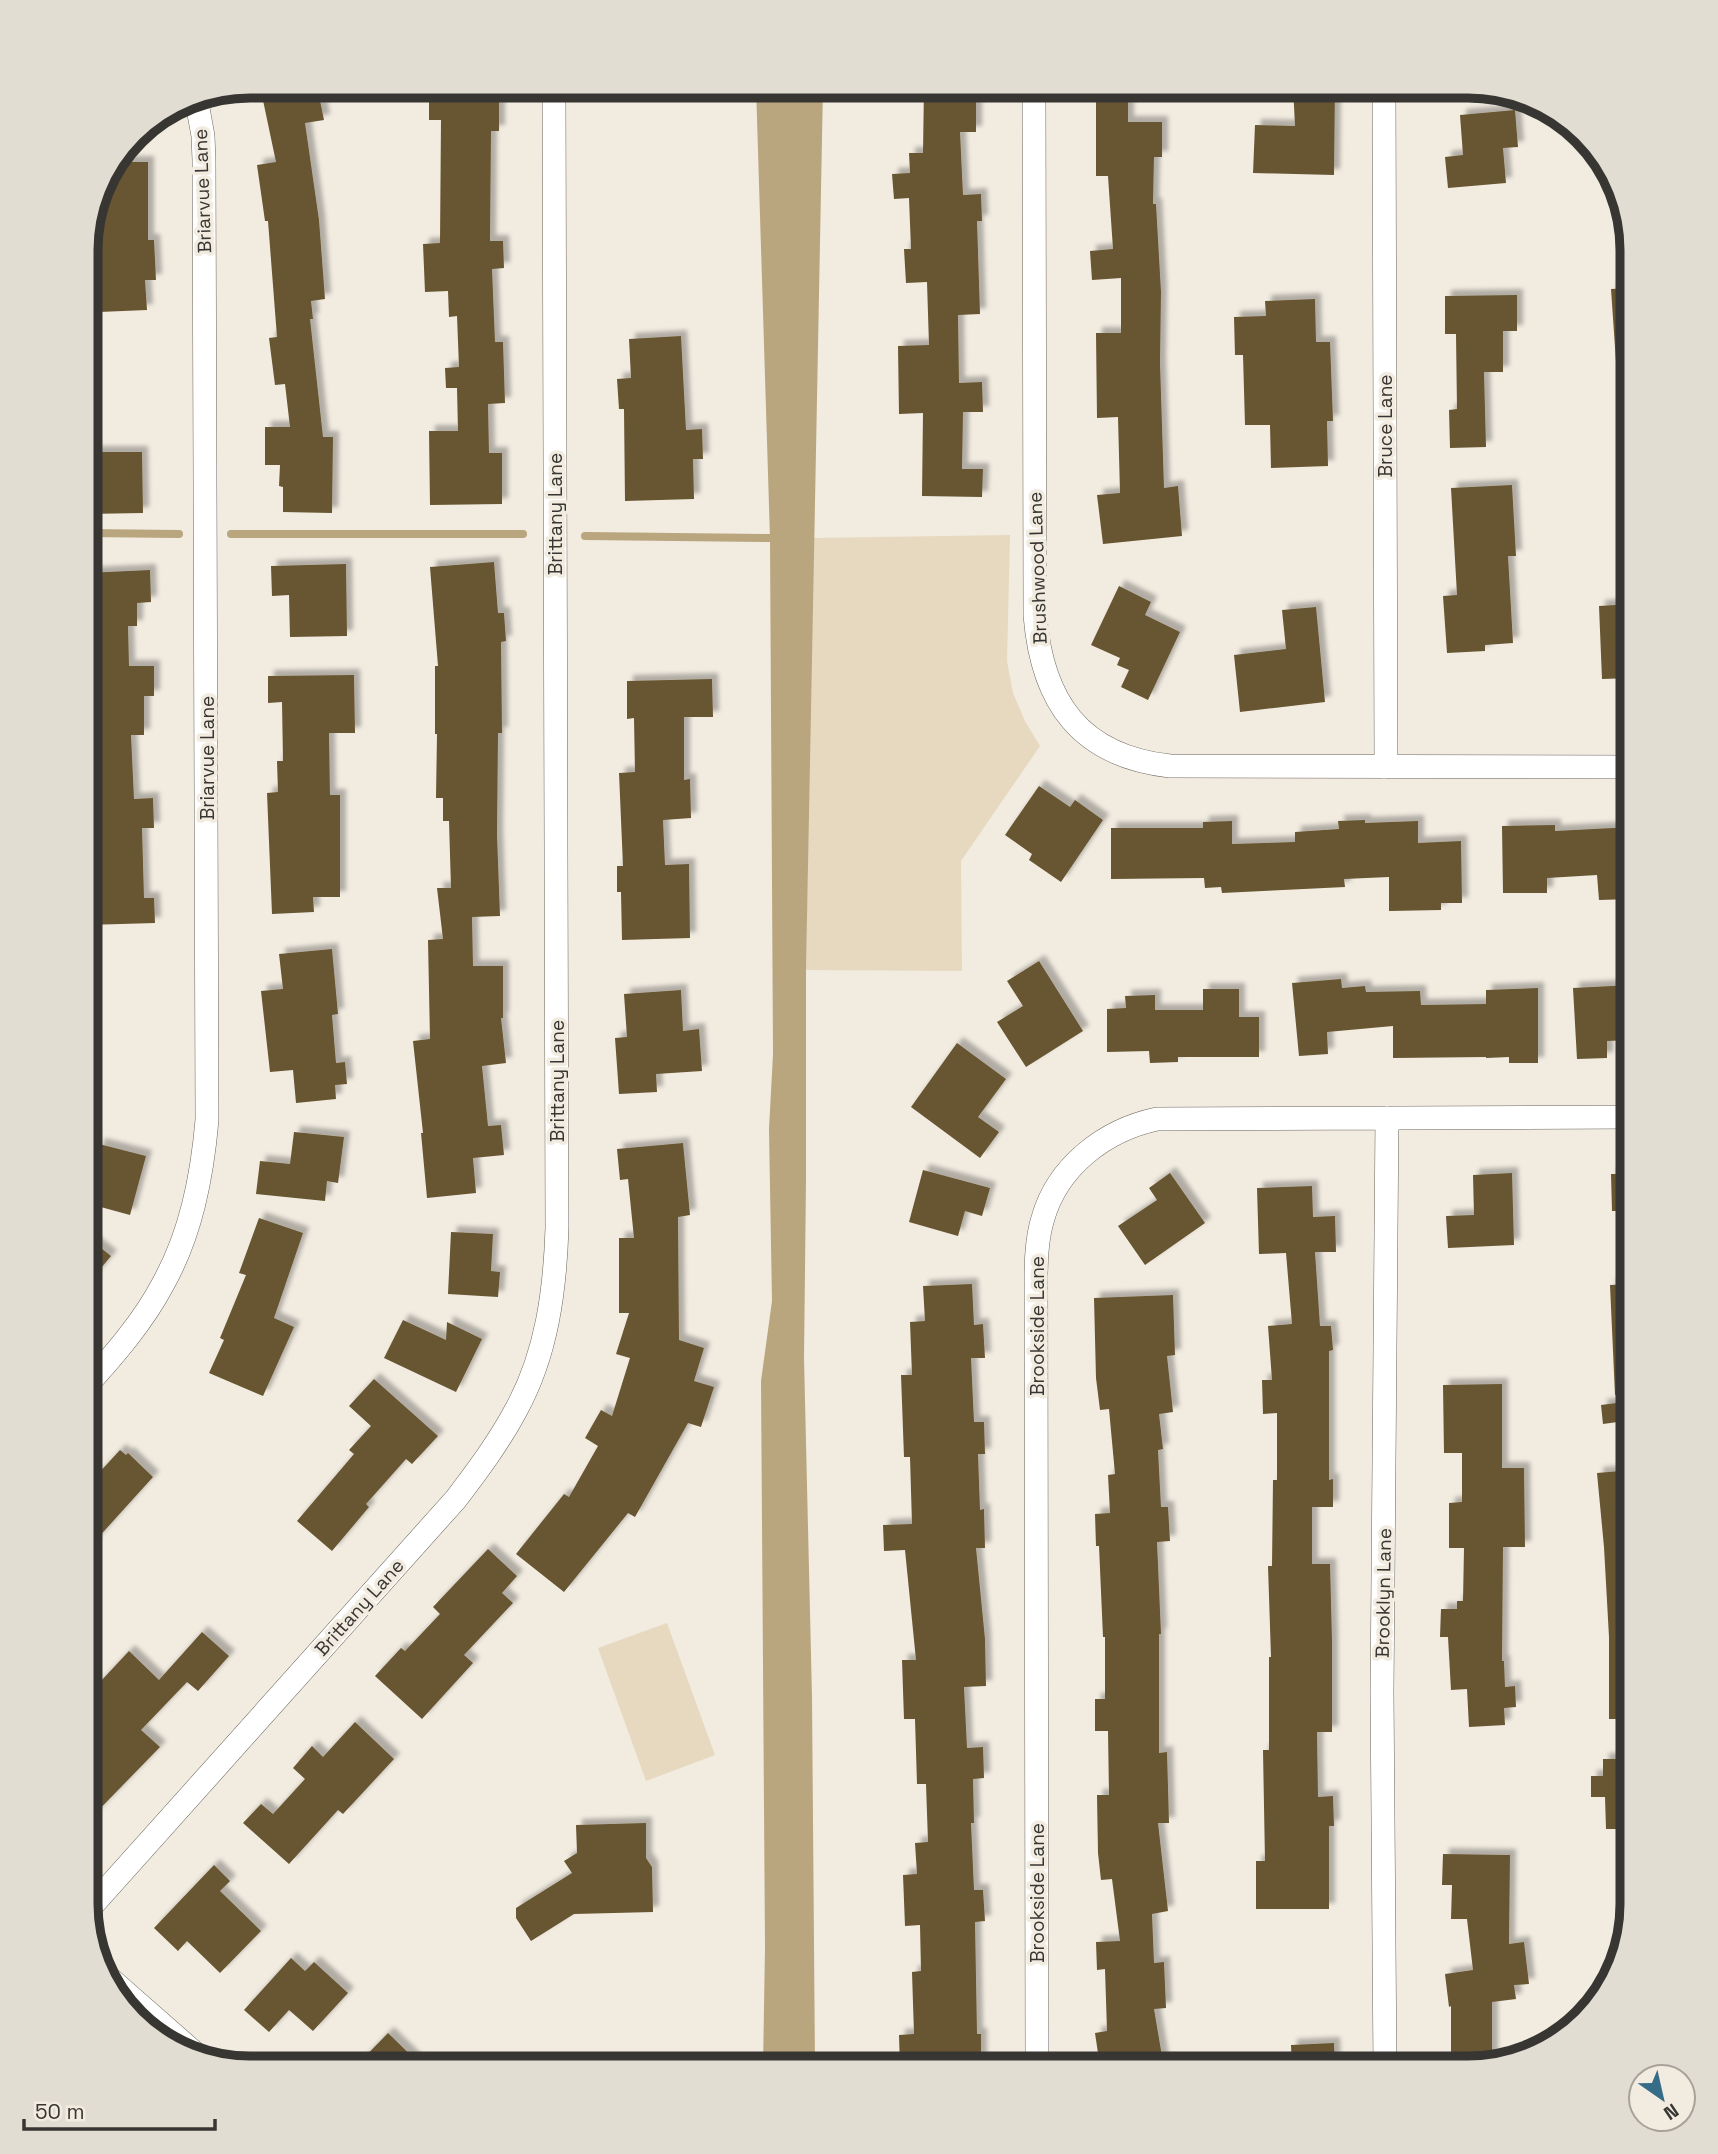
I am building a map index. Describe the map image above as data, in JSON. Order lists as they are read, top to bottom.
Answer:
{
  "streets": {
    "street": [
      "Briarvue Lane",
      "Bruce Lane",
      "Brittany Lane",
      "Brushwood Lane",
      "Brookside Lane",
      "Brooklyn Lane"
    ]
  },
  "crossings": [
    ["Bruce Lane", "Brushwood Lane"],
    ["Brookside Lane", "Brooklyn Lane"]
  ],
  "scale_bar": "50 m",
  "north": "bottom right"
}
